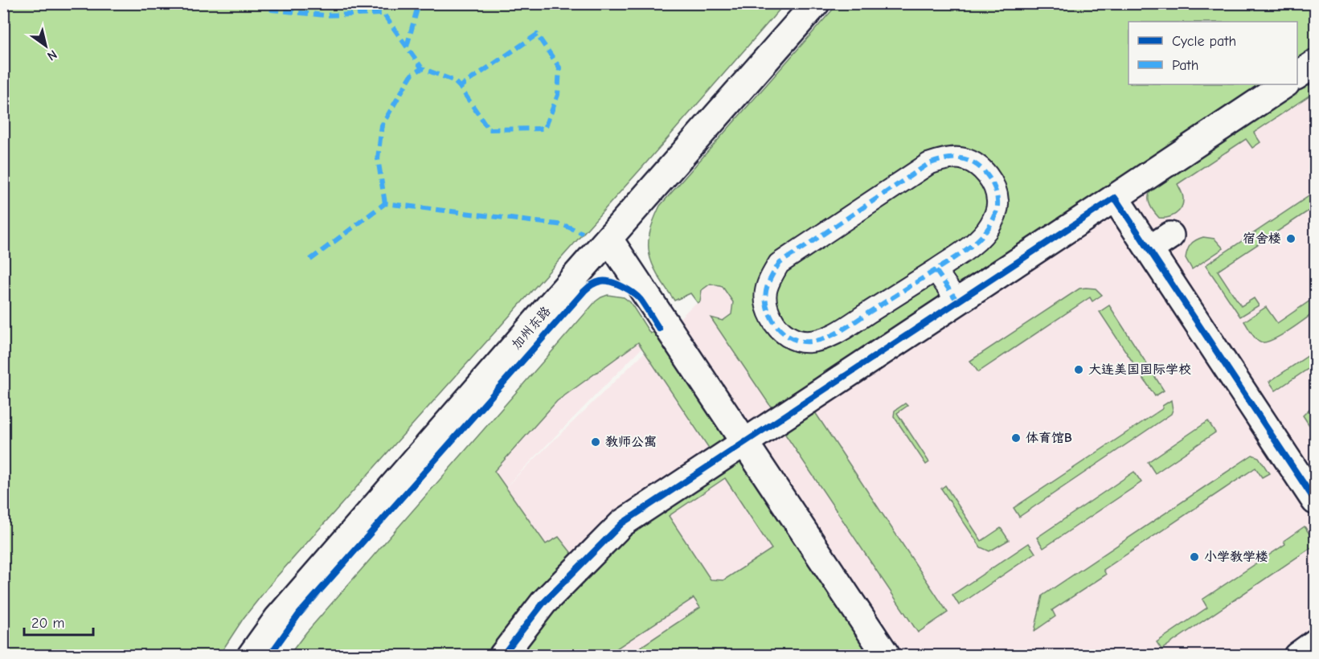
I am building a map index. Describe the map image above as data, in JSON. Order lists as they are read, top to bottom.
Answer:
{
  "streets": {
    "street": ["加州东路"]
  },
  "places": [
    "宿舍楼",
    "大连美国国际学校",
    "体育馆B",
    "教师公寓",
    "小学教学楼"
  ],
  "legend": ["Cycle path", "Path"],
  "scale_bar": "20 m",
  "north": "bottom right"
}
